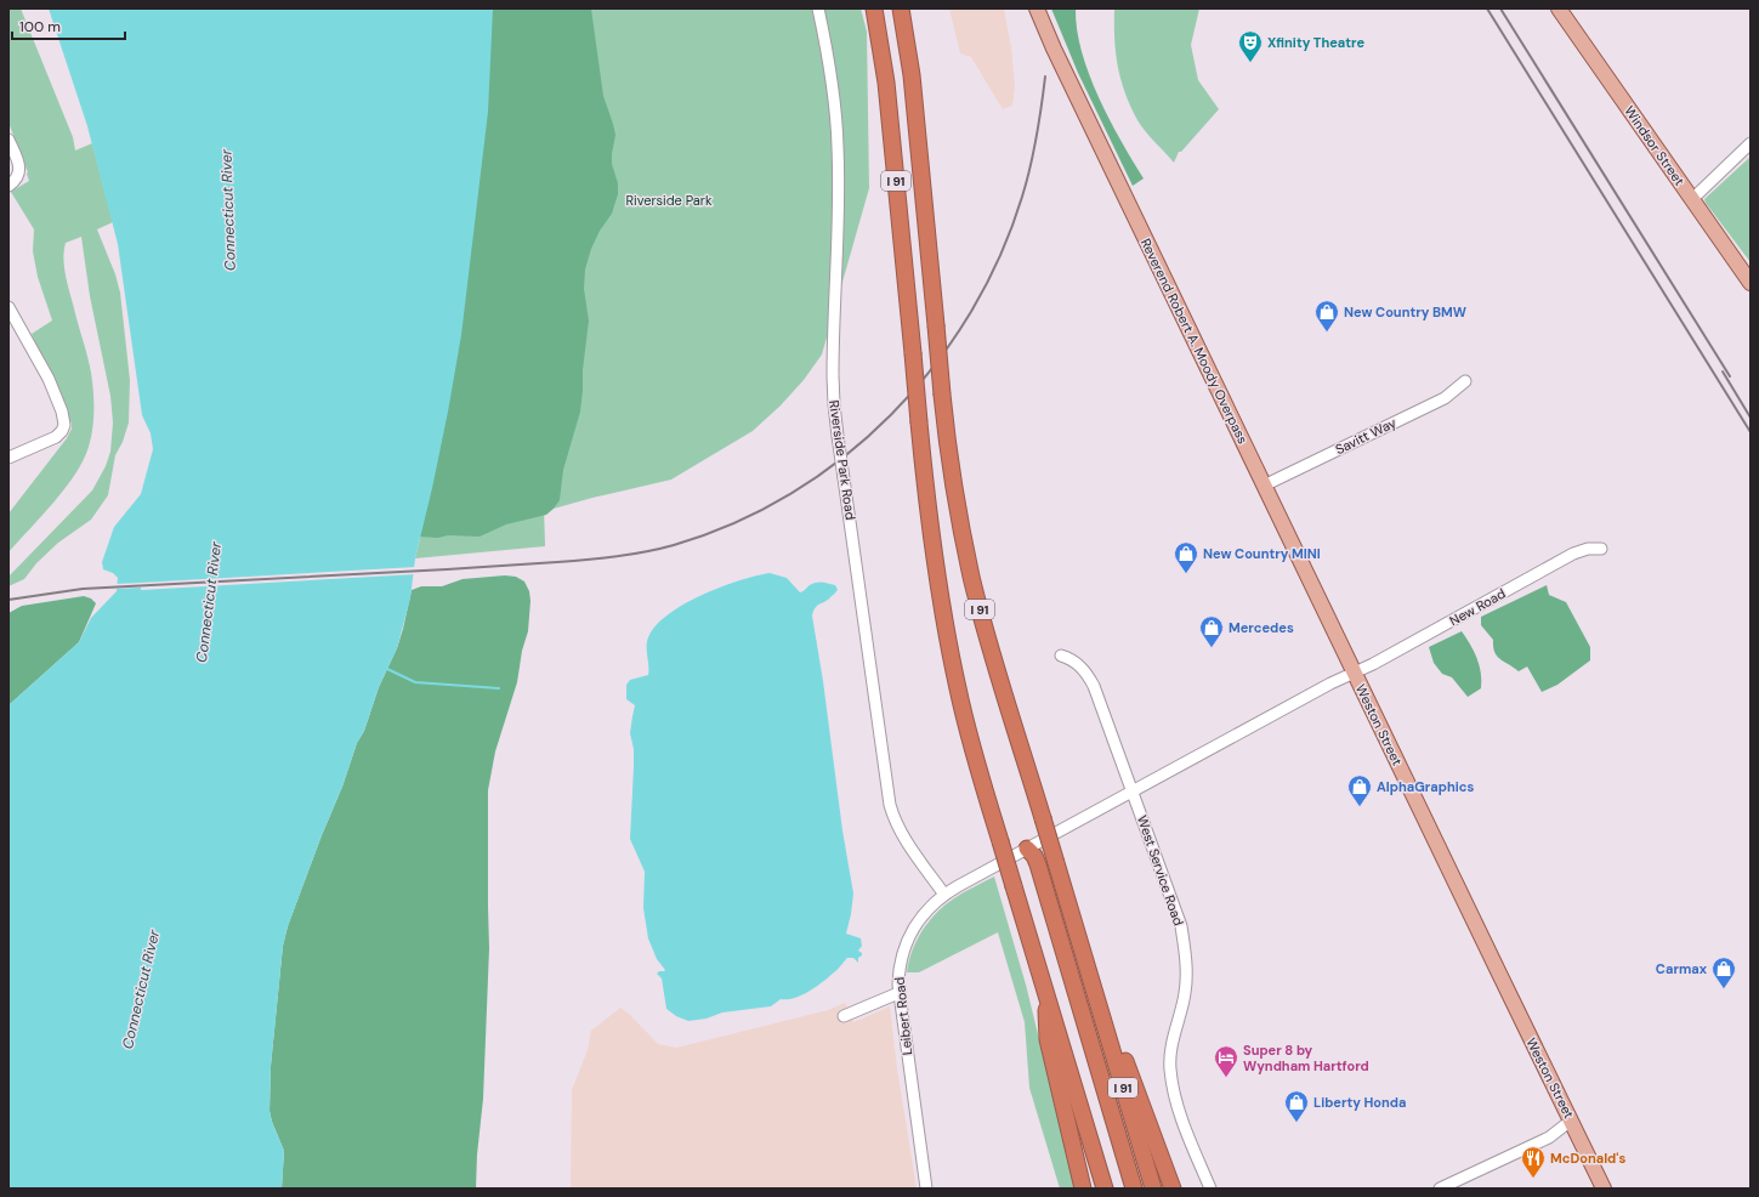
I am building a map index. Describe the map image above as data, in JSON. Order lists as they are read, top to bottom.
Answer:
{
  "streets": {
    "highway": ["I 91"],
    "main road": ["Windsor Street", "Reverend Robert A. Moody Overpass", "Weston Street"],
    "street": [
      "Savitt Way",
      "Riverside Park Road",
      "New Road",
      "West Service Road",
      "Leibert Road"
    ]
  },
  "crossings": [
    ["Reverend Robert A. Moody Overpass", "Savitt Way"],
    ["Reverend Robert A. Moody Overpass", "New Road"],
    ["Reverend Robert A. Moody Overpass", "Weston Street"],
    ["Riverside Park Road", "Leibert Road"],
    ["New Road", "Weston Street"],
    ["Weston Street", "West Service Road"],
    ["Weston Street", "Leibert Road"]
  ],
  "water": ["Connecticut River"],
  "parks": ["Riverside Park"],
  "places": {
    "theatre": ["Xfinity Theatre"],
    "shop": [
      "New Country BMW",
      "New Country MINI",
      "Mercedes",
      "AlphaGraphics",
      "Carmax",
      "Liberty Honda"
    ],
    "hotel": ["Super 8 by Wyndham Hartford"],
    "restaurant": ["McDonald's"]
  },
  "scale_bar": "100 m"
}
